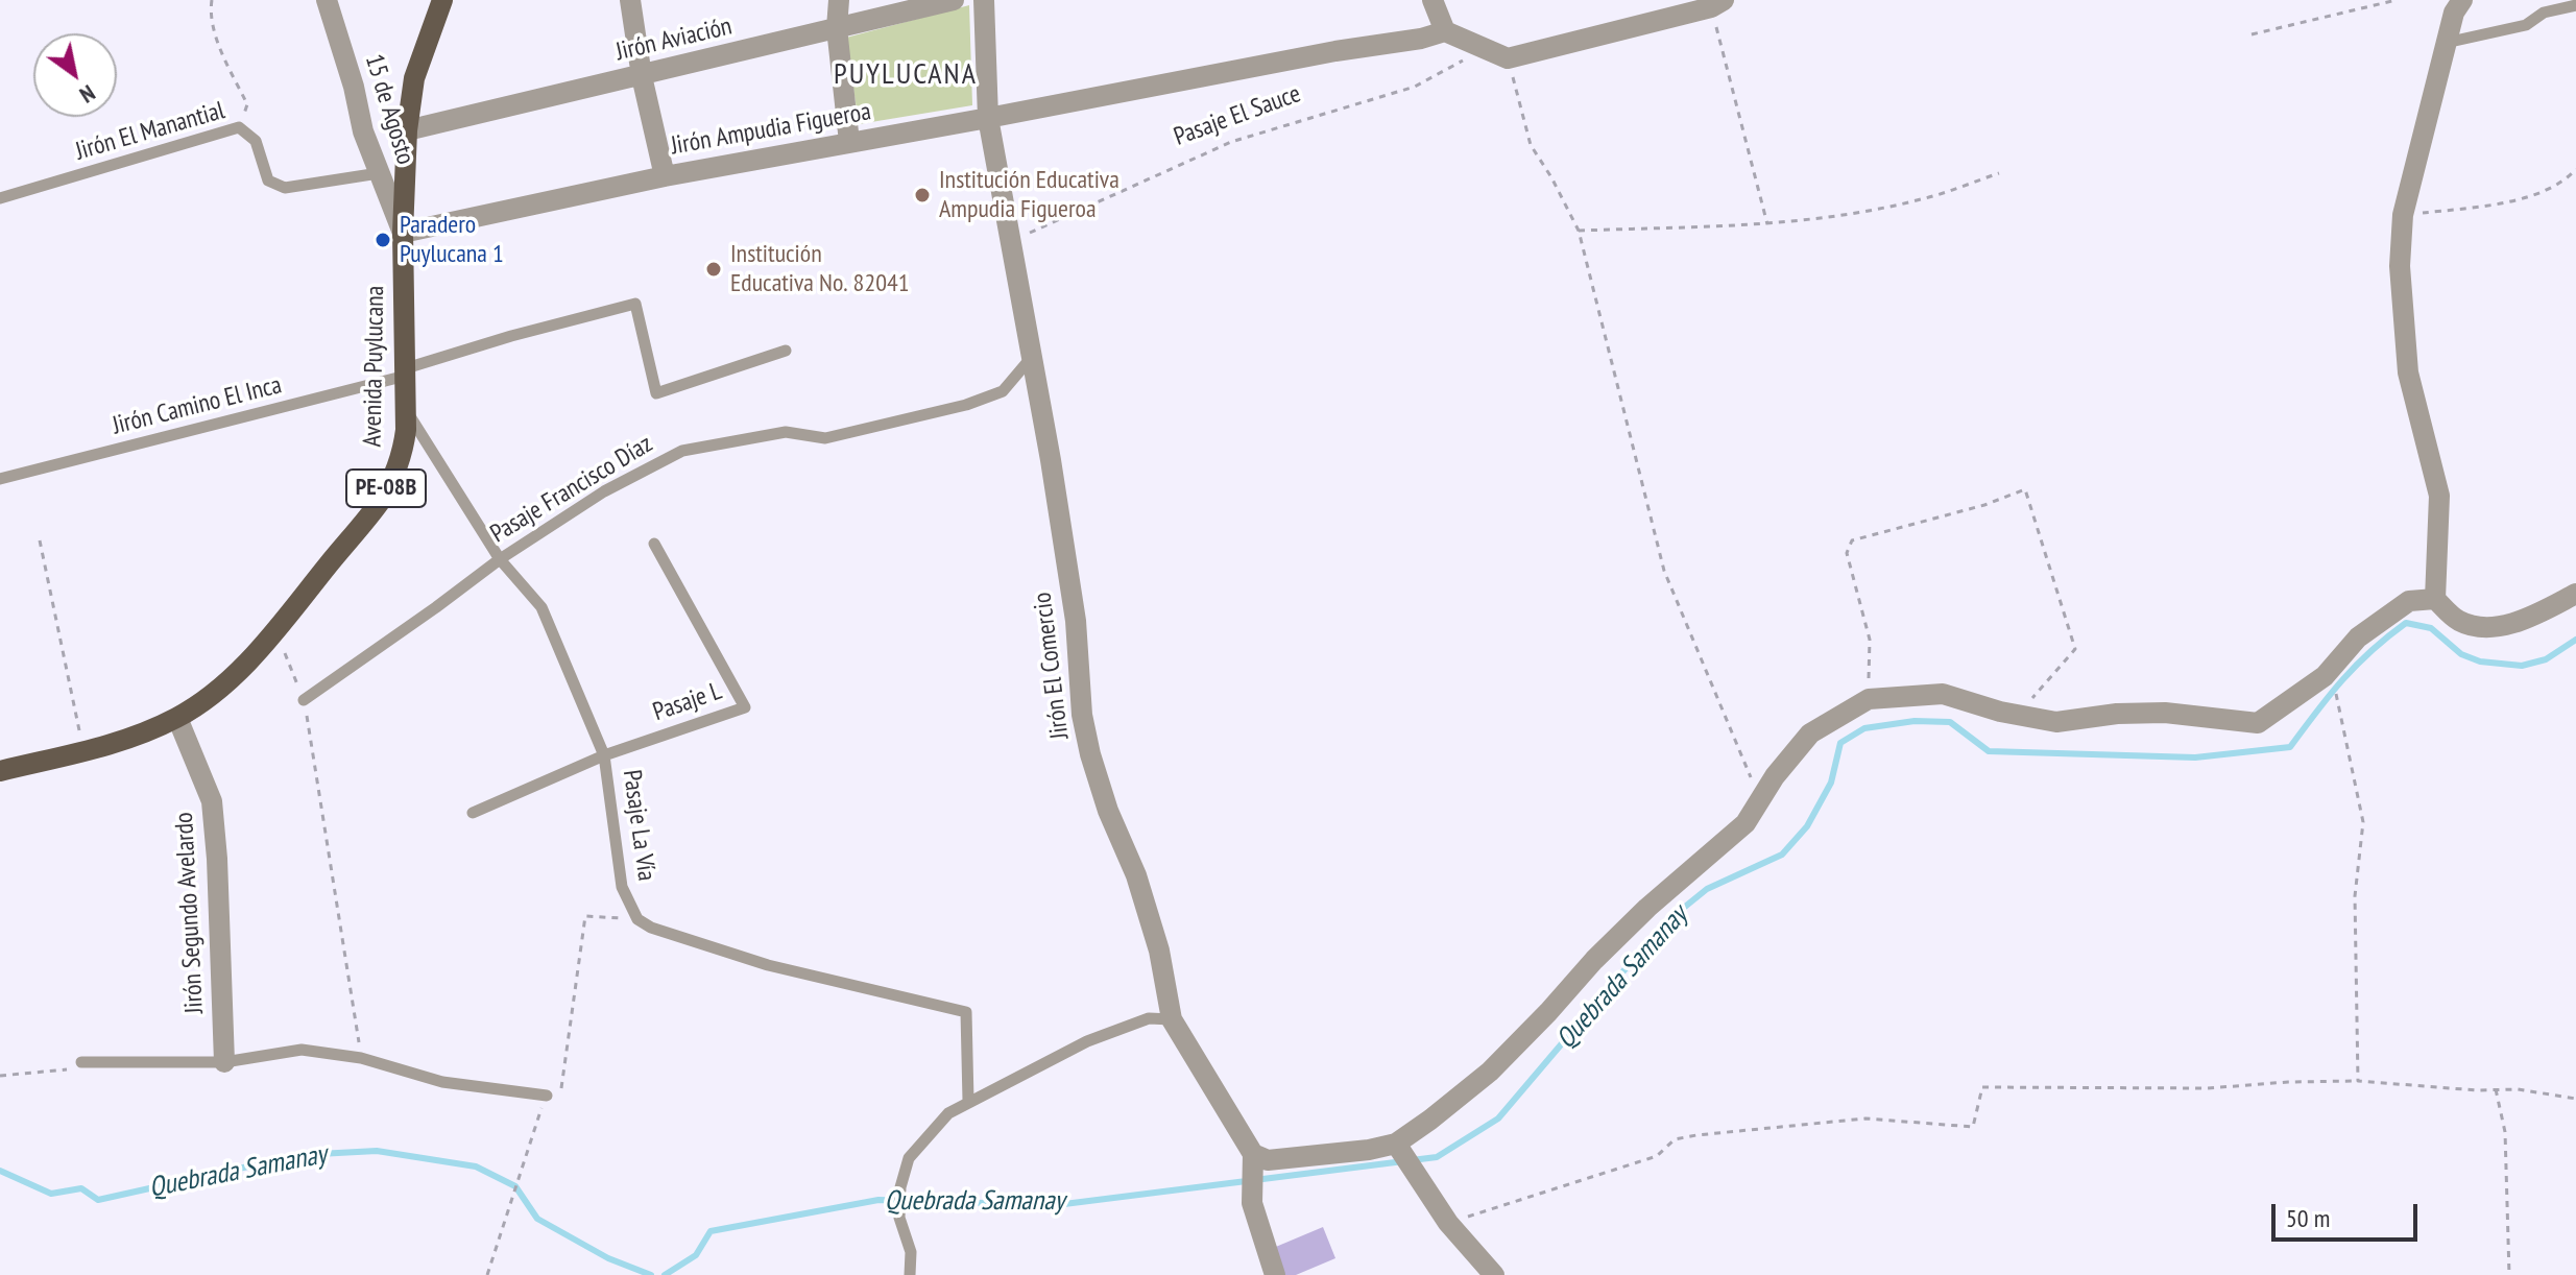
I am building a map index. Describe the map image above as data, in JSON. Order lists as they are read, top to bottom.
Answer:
{
  "streets": {
    "main road": ["Avenida Puylucana", "PE-08B"],
    "street": [
      "Jirón Aviación",
      "15 de Agosto",
      "Jirón Ampudia Figueroa",
      "Jirón El Comercio",
      "Jirón Segundo Avelardo"
    ],
    "lane": [
      "Jirón El Manantial",
      "Jirón Camino El Inca",
      "Pasaje Francisco Díaz",
      "Pasaje L",
      "Pasaje La Vía"
    ],
    "path": ["Pasaje El Sauce"]
  },
  "crossings": [
    ["Jirón Aviación", "Avenida Puylucana"],
    ["15 de Agosto", "Jirón Ampudia Figueroa"],
    ["15 de Agosto", "Jirón El Manantial"],
    ["15 de Agosto", "Avenida Puylucana"],
    ["Pasaje El Sauce", "Jirón El Comercio"],
    ["Jirón Ampudia Figueroa", "Avenida Puylucana"],
    ["Jirón Ampudia Figueroa", "Jirón El Comercio"],
    ["Avenida Puylucana", "Jirón Camino El Inca"],
    ["Avenida Puylucana", "Pasaje La Vía"],
    ["Avenida Puylucana", "Jirón Segundo Avelardo"],
    ["Pasaje Francisco Díaz", "Jirón El Comercio"],
    ["Pasaje Francisco Díaz", "Pasaje La Vía"],
    ["Pasaje L", "Pasaje La Vía"]
  ],
  "districts": ["PUYLUCANA"],
  "water": ["Quebrada Samanay"],
  "places": ["Institución Educativa Ampudia Figueroa", "Paradero Puylucana 1", "Institución Educativa No. 82041"],
  "scale_bar": "50 m",
  "north": "bottom right"
}
